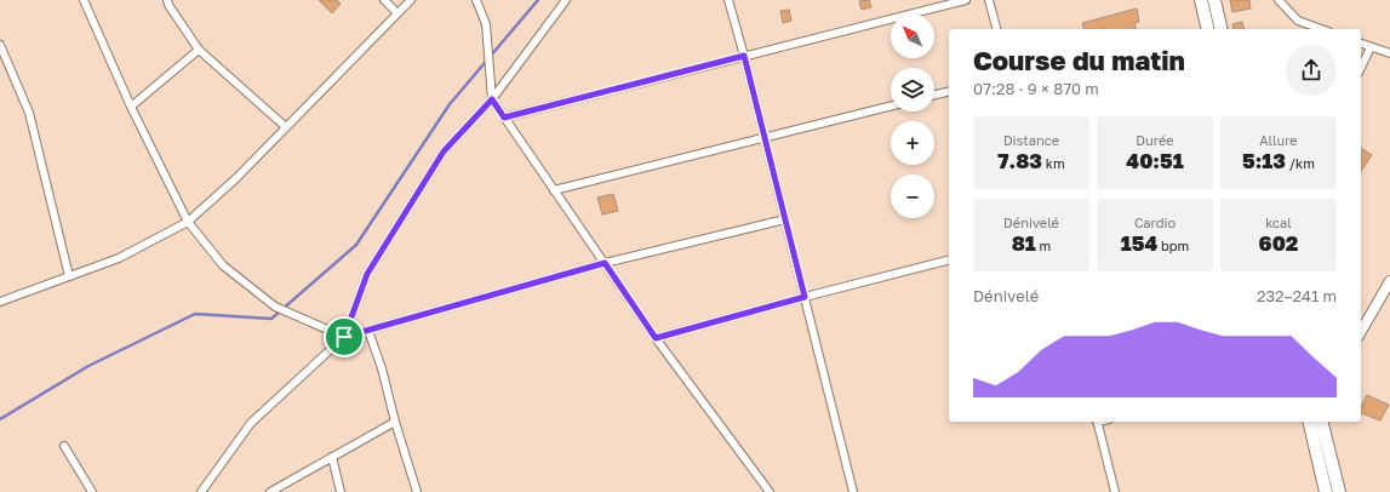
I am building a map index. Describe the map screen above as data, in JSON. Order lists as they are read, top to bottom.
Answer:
{
  "north": "top left",
  "page": {
    "map_buttons": ["+", "−"],
    "heading": ["Course du matin", "07:28 · 9 × 870 m"],
    "stats": [
      ["Distance", "7.83 km"],
      ["Durée", "40:51"],
      ["Allure", "5:13 /km"],
      ["Dénivelé", "81 m"],
      ["Cardio", "154 bpm"],
      ["kcal", "602"]
    ],
    "chart": ["Dénivelé", "232–241 m"]
  }
}
